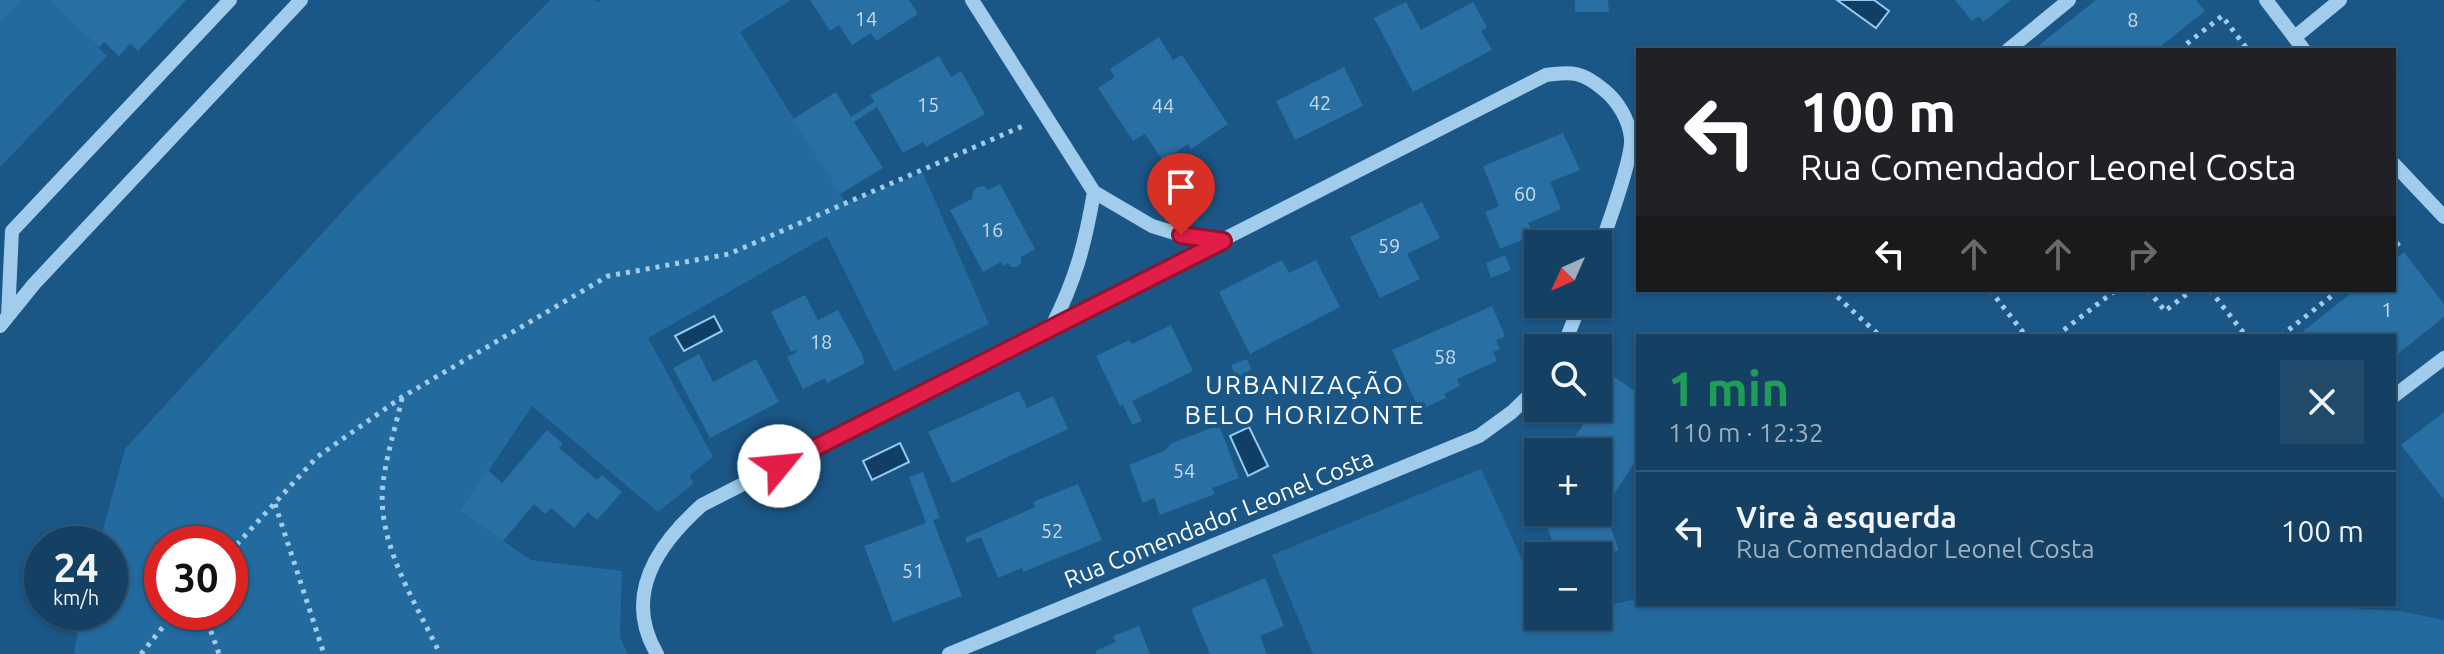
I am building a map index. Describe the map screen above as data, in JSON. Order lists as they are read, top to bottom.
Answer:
{
  "streets": {
    "street": ["Rua Comendador Leonel Costa"]
  },
  "districts": ["URBANIZAÇÃO BELO HORIZONTE"],
  "house_numbers": [
    "14",
    "8",
    "42",
    "15",
    "44",
    "60",
    "16",
    "59",
    "1",
    "18",
    "58",
    "54",
    "52",
    "51"
  ],
  "north": "bottom left",
  "page": {
    "turn": ["100 m", "Rua Comendador Leonel Costa"],
    "map_buttons": ["+", "−"],
    "heading": ["1 min", "110 m · 12:32"],
    "list": [
      {
        "name": "Vire à esquerda",
        "note": "Rua Comendador Leonel Costa",
        "value": "100 m"
      }
    ],
    "speed": "24 km/h",
    "limit": "30"
  }
}
